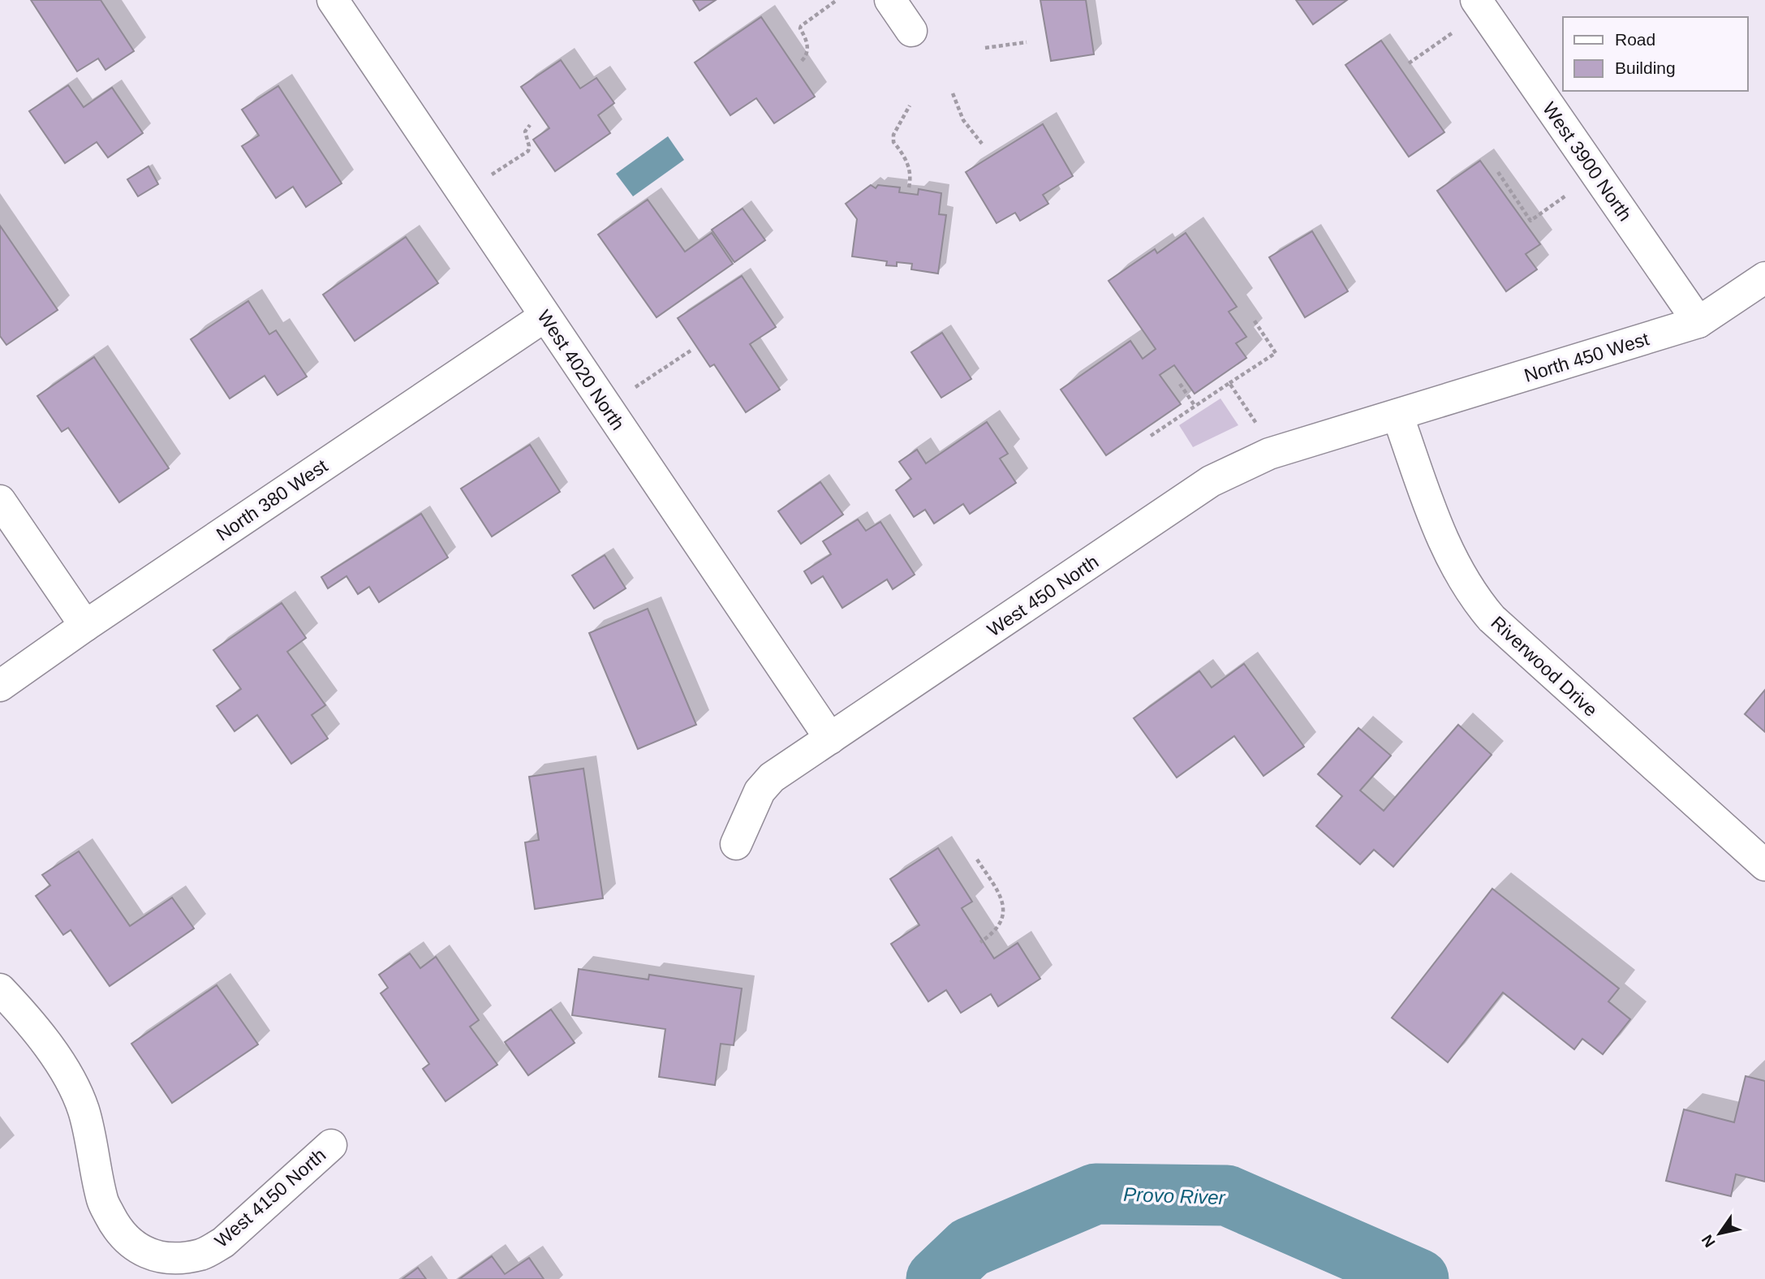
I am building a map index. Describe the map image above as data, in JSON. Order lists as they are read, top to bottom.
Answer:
{
  "streets": {
    "street": [
      "West 3900 North",
      "North 450 West",
      "West 4020 North",
      "North 380 West",
      "West 450 North",
      "Riverwood Drive",
      "West 4150 North"
    ]
  },
  "crossings": [
    ["West 3900 North", "North 450 West"],
    ["North 450 West", "West 450 North"],
    ["North 450 West", "Riverwood Drive"],
    ["West 4020 North", "North 380 West"],
    ["West 4020 North", "West 450 North"],
    ["West 450 North", "Riverwood Drive"]
  ],
  "water": ["Provo River"],
  "legend": ["Road", "Building"],
  "north": "bottom left"
}
